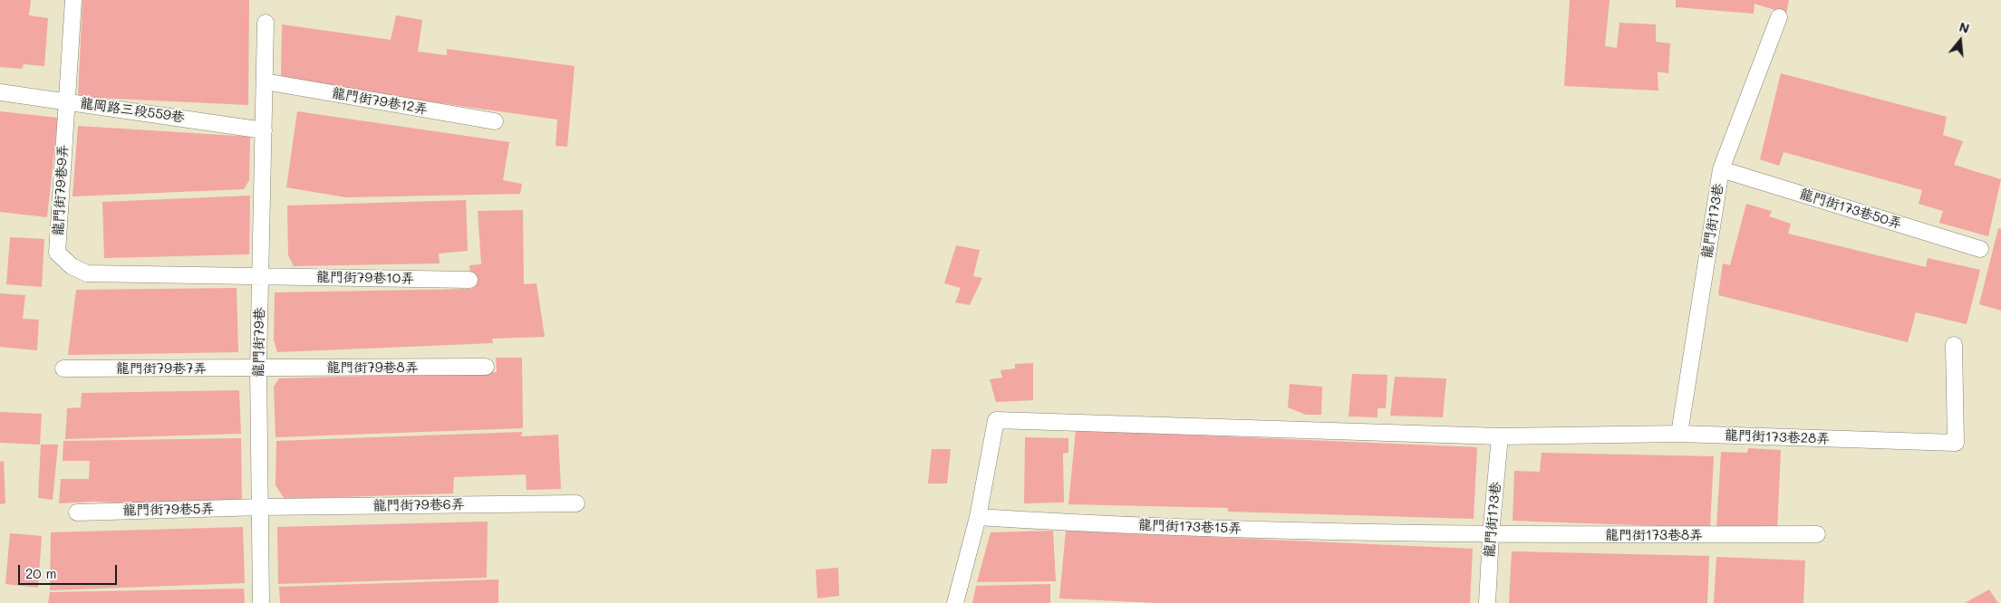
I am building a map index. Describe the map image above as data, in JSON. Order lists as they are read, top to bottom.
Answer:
{
  "streets": {
    "lane": [
      "龍門街79巷12弄",
      "龍岡路三段559巷",
      "龍門街79巷9弄",
      "龍門街173巷50弄",
      "龍門街173巷",
      "龍門街79巷10弄",
      "龍門街79巷",
      "龍門街79巷8弄",
      "龍門街79巷7弄",
      "龍門街173巷28弄",
      "龍門街79巷6弄",
      "龍門街79巷5弄",
      "龍門街173巷15弄",
      "龍門街173巷8弄"
    ]
  },
  "crossings": [
    ["龍門街79巷12弄", "龍門街79巷"],
    ["龍岡路三段559巷", "龍門街79巷9弄"],
    ["龍岡路三段559巷", "龍門街79巷"],
    ["龍門街79巷9弄", "龍門街79巷10弄"],
    ["龍門街79巷9弄", "龍門街79巷"],
    ["龍門街173巷50弄", "龍門街173巷"],
    ["龍門街173巷", "龍門街173巷28弄"],
    ["龍門街173巷", "龍門街173巷15弄"],
    ["龍門街173巷", "龍門街173巷8弄"],
    ["龍門街79巷10弄", "龍門街79巷"],
    ["龍門街79巷", "龍門街79巷8弄"],
    ["龍門街79巷", "龍門街79巷7弄"],
    ["龍門街79巷", "龍門街79巷6弄"],
    ["龍門街79巷", "龍門街79巷5弄"],
    ["龍門街79巷8弄", "龍門街79巷7弄"],
    ["龍門街173巷28弄", "龍門街173巷15弄"],
    ["龍門街79巷6弄", "龍門街79巷5弄"],
    ["龍門街173巷15弄", "龍門街173巷8弄"]
  ],
  "scale_bar": "20 m",
  "north": "top"
}
